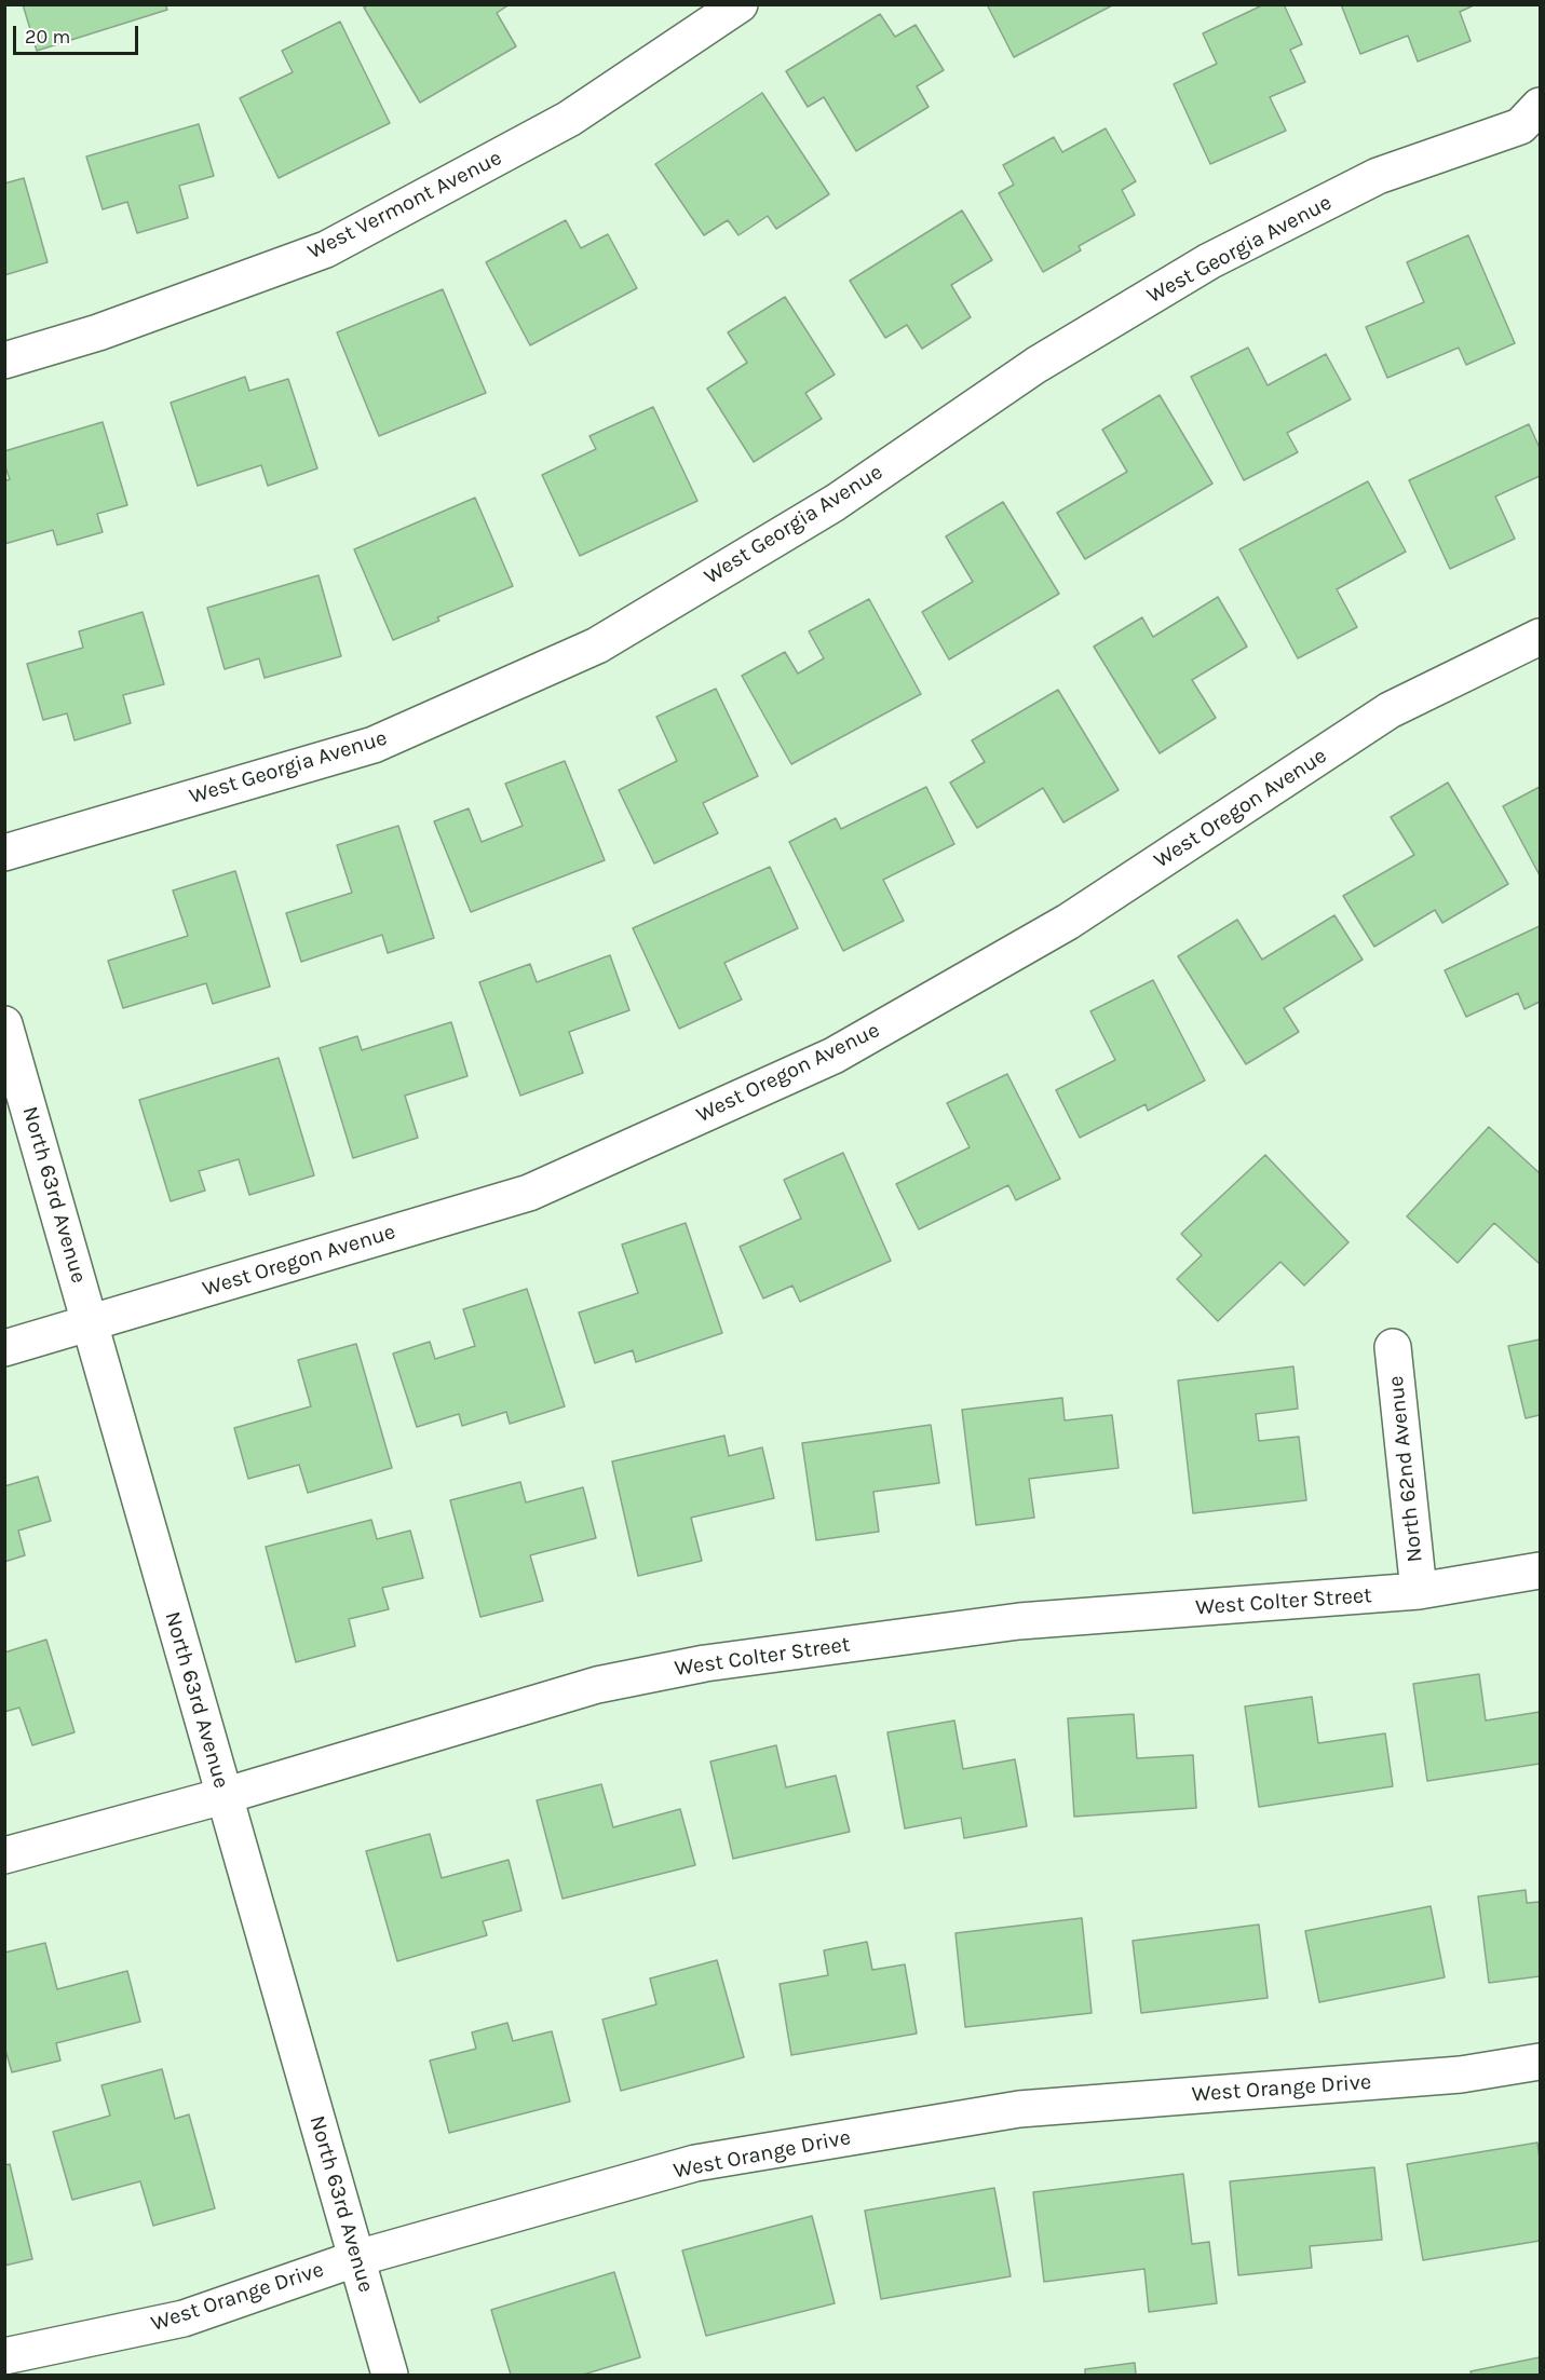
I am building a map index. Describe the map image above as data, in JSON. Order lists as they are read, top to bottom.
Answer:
{
  "streets": {
    "street": [
      "West Vermont Avenue",
      "West Georgia Avenue",
      "West Oregon Avenue",
      "North 63rd Avenue",
      "North 62nd Avenue",
      "West Colter Street",
      "West Orange Drive"
    ]
  },
  "crossings": [
    ["West Oregon Avenue", "North 63rd Avenue"],
    ["North 63rd Avenue", "West Colter Street"],
    ["North 63rd Avenue", "West Orange Drive"],
    ["North 62nd Avenue", "West Colter Street"]
  ],
  "scale_bar": "20 m"
}
